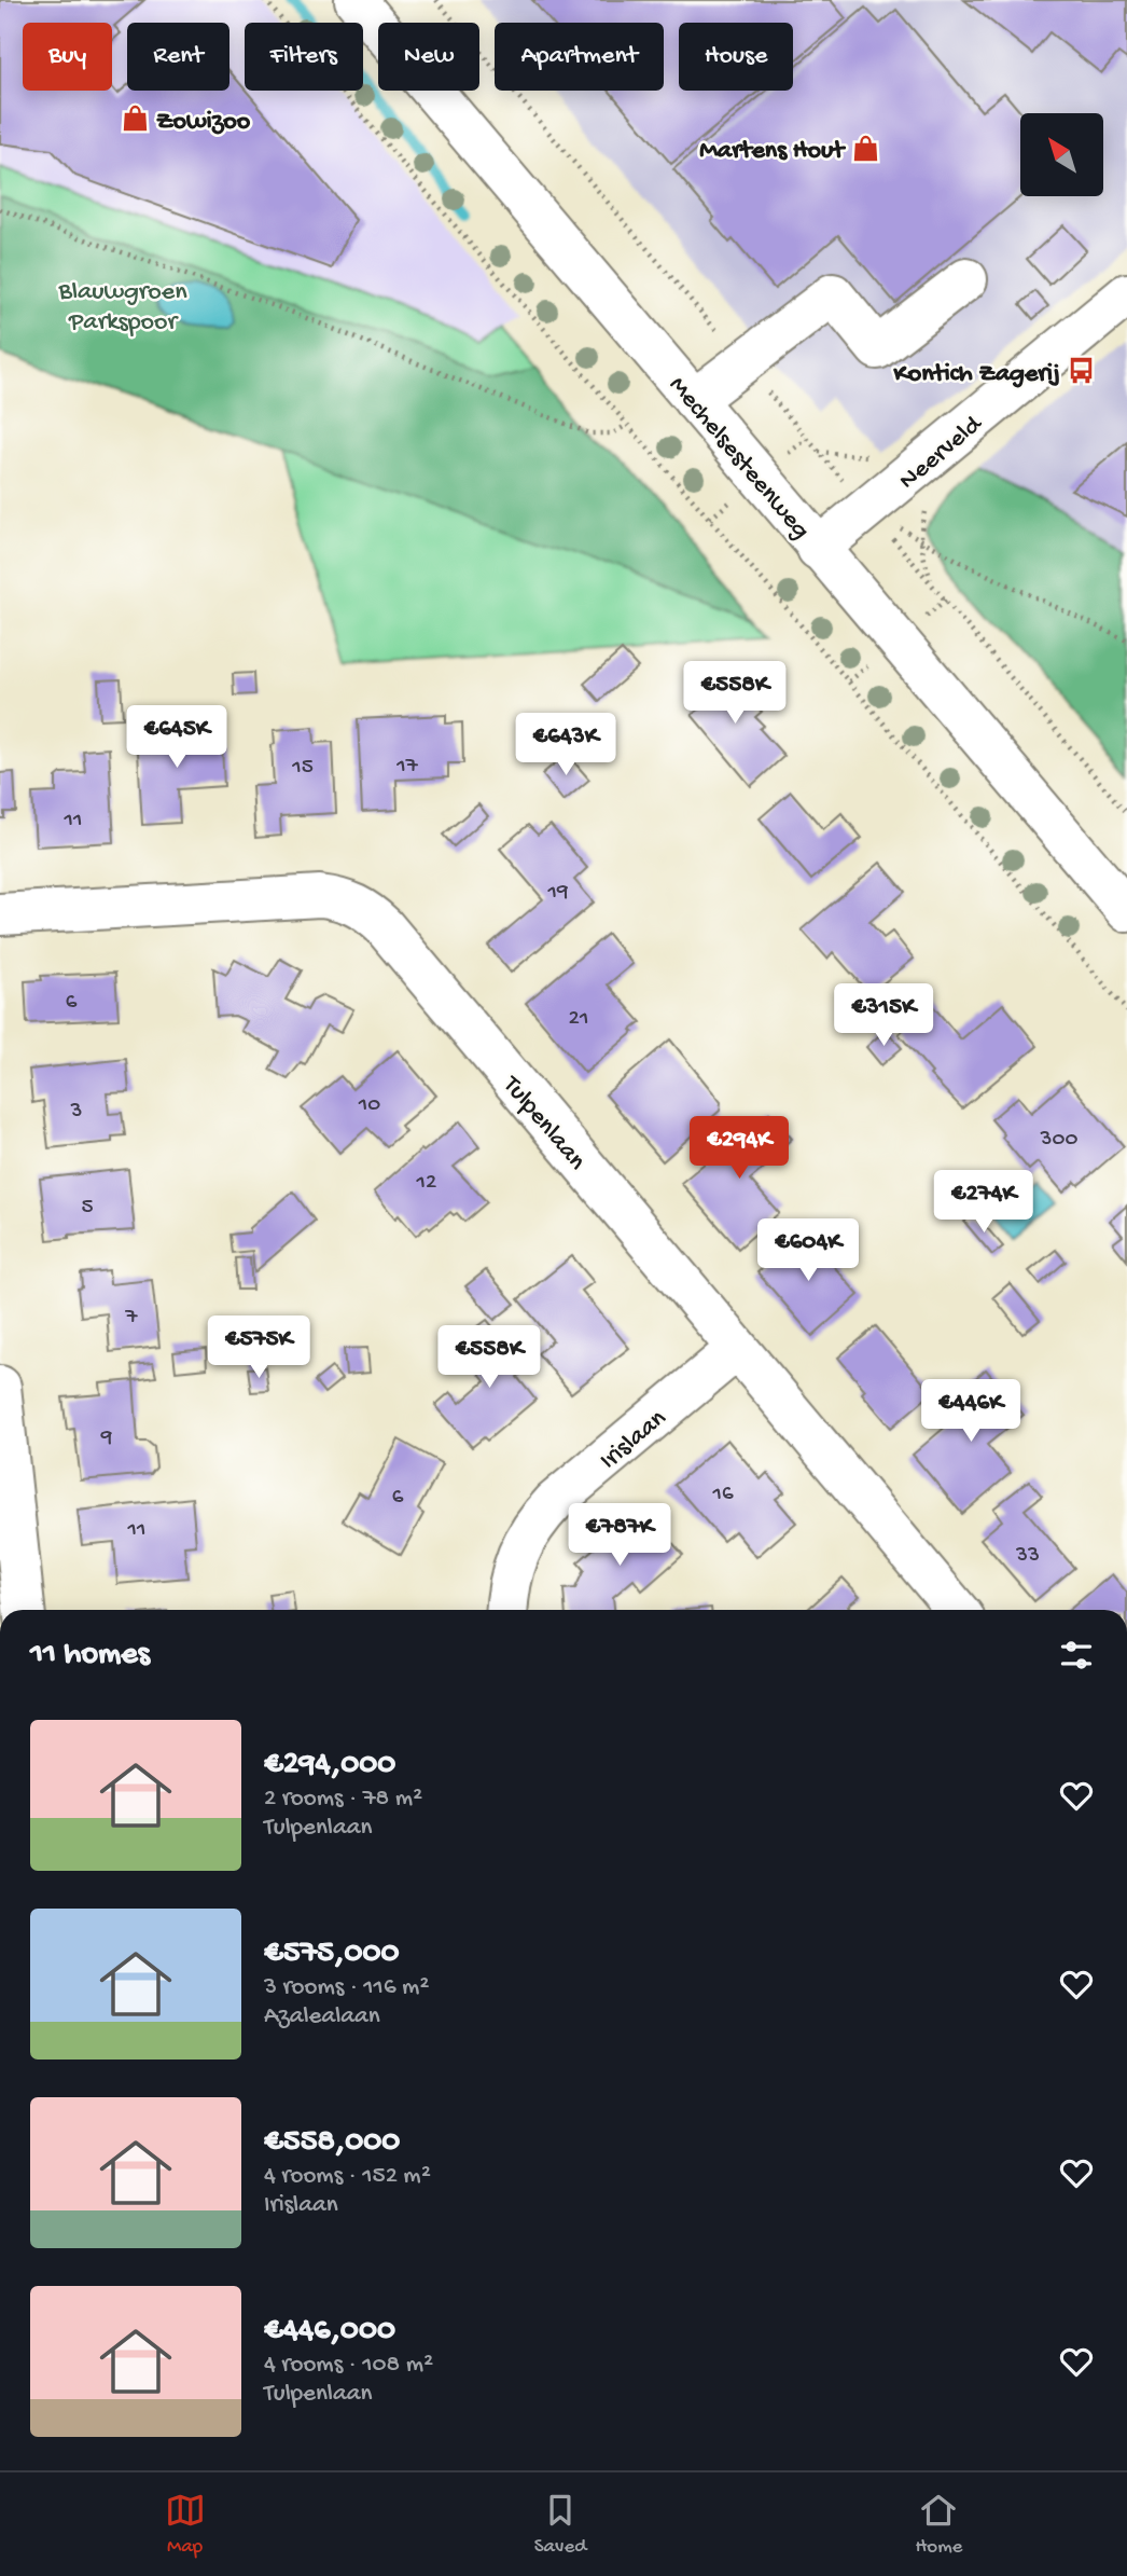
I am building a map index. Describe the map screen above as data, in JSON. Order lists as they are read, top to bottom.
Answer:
{
  "streets": {
    "street": [
      "Neerveld",
      "Mechelsesteenweg",
      "Tulpenlaan",
      "Irislaan"
    ]
  },
  "crossings": [
    ["Neerveld", "Mechelsesteenweg"],
    ["Tulpenlaan", "Irislaan"]
  ],
  "parks": ["Blauwgroen Parkspoor"],
  "places": {
    "shop": ["Zowizoo", "Martens Hout"],
    "bus stop": ["Kontich Zagerij"]
  },
  "house_numbers": [
    "17",
    "15",
    "11",
    "19",
    "6",
    "21",
    "10",
    "3",
    "300",
    "12",
    "5",
    "7",
    "9",
    "16",
    "6",
    "11",
    "33"
  ],
  "north": "top left",
  "page": {
    "chip": [
      "Buy",
      "Rent",
      "Filters",
      "New",
      "Apartment",
      "House"
    ],
    "price": [
      "€558K",
      "€645K",
      "€643K",
      "€315K",
      "€294K",
      "€274K",
      "€604K",
      "€575K",
      "€558K",
      "€446K",
      "€787K"
    ],
    "heading": "11 homes",
    "list": [
      {
        "name": "€294,000",
        "note": "2 rooms · 78 m² · Tulpenlaan"
      },
      {
        "name": "€575,000",
        "note": "3 rooms · 116 m² · Azalealaan"
      },
      {
        "name": "€558,000",
        "note": "4 rooms · 152 m² · Irislaan"
      },
      {
        "name": "€446,000",
        "note": "4 rooms · 108 m² · Tulpenlaan"
      }
    ],
    "tabs": ["Map", "Saved", "Home"]
  }
}
